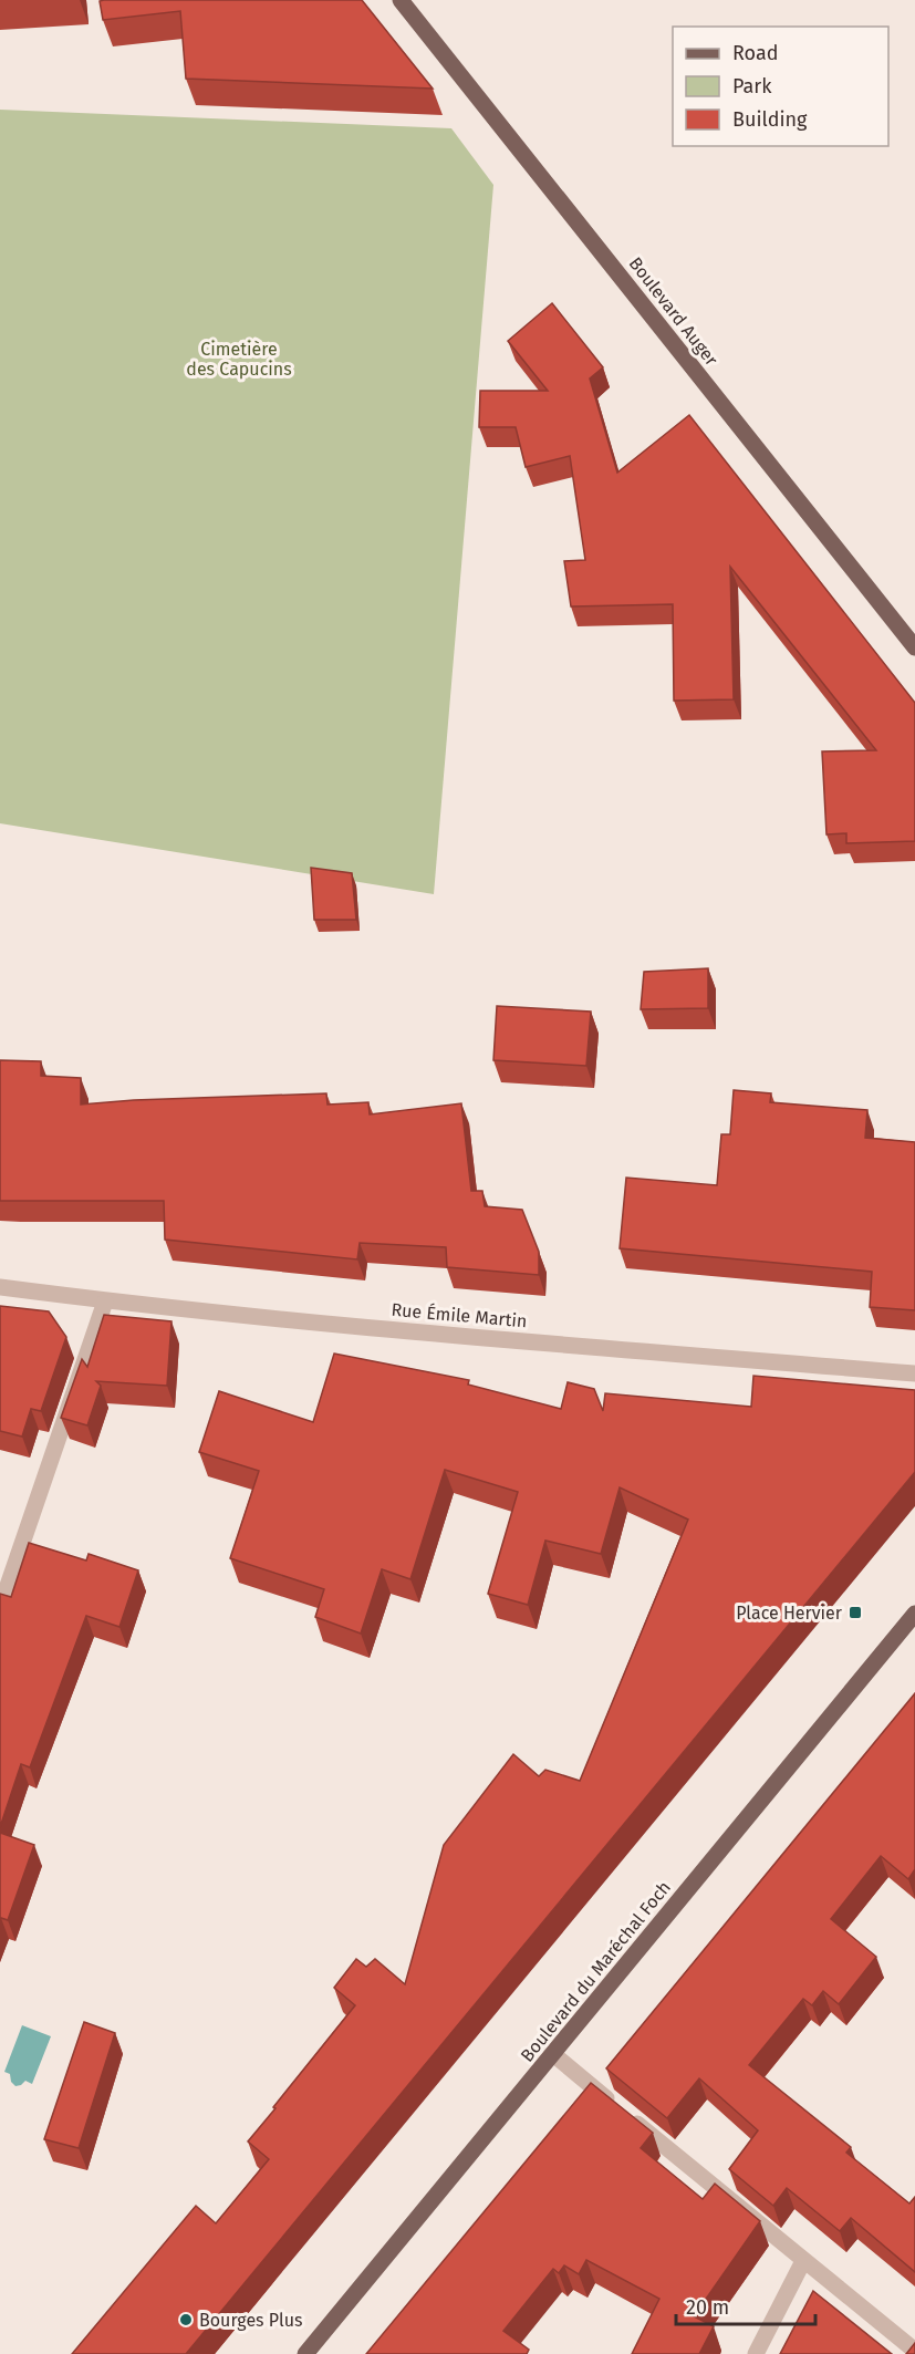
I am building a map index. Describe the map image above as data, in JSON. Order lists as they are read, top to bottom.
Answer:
{
  "streets": {
    "main road": ["Boulevard Auger", "Boulevard du Maréchal Foch"],
    "street": ["Rue Émile Martin"]
  },
  "parks": ["Cimetière des Capucins"],
  "places": {
    "transit": ["Place Hervier"],
    "other": ["Bourges Plus"]
  },
  "legend": ["Road", "Park", "Building"],
  "scale_bar": "20 m"
}
